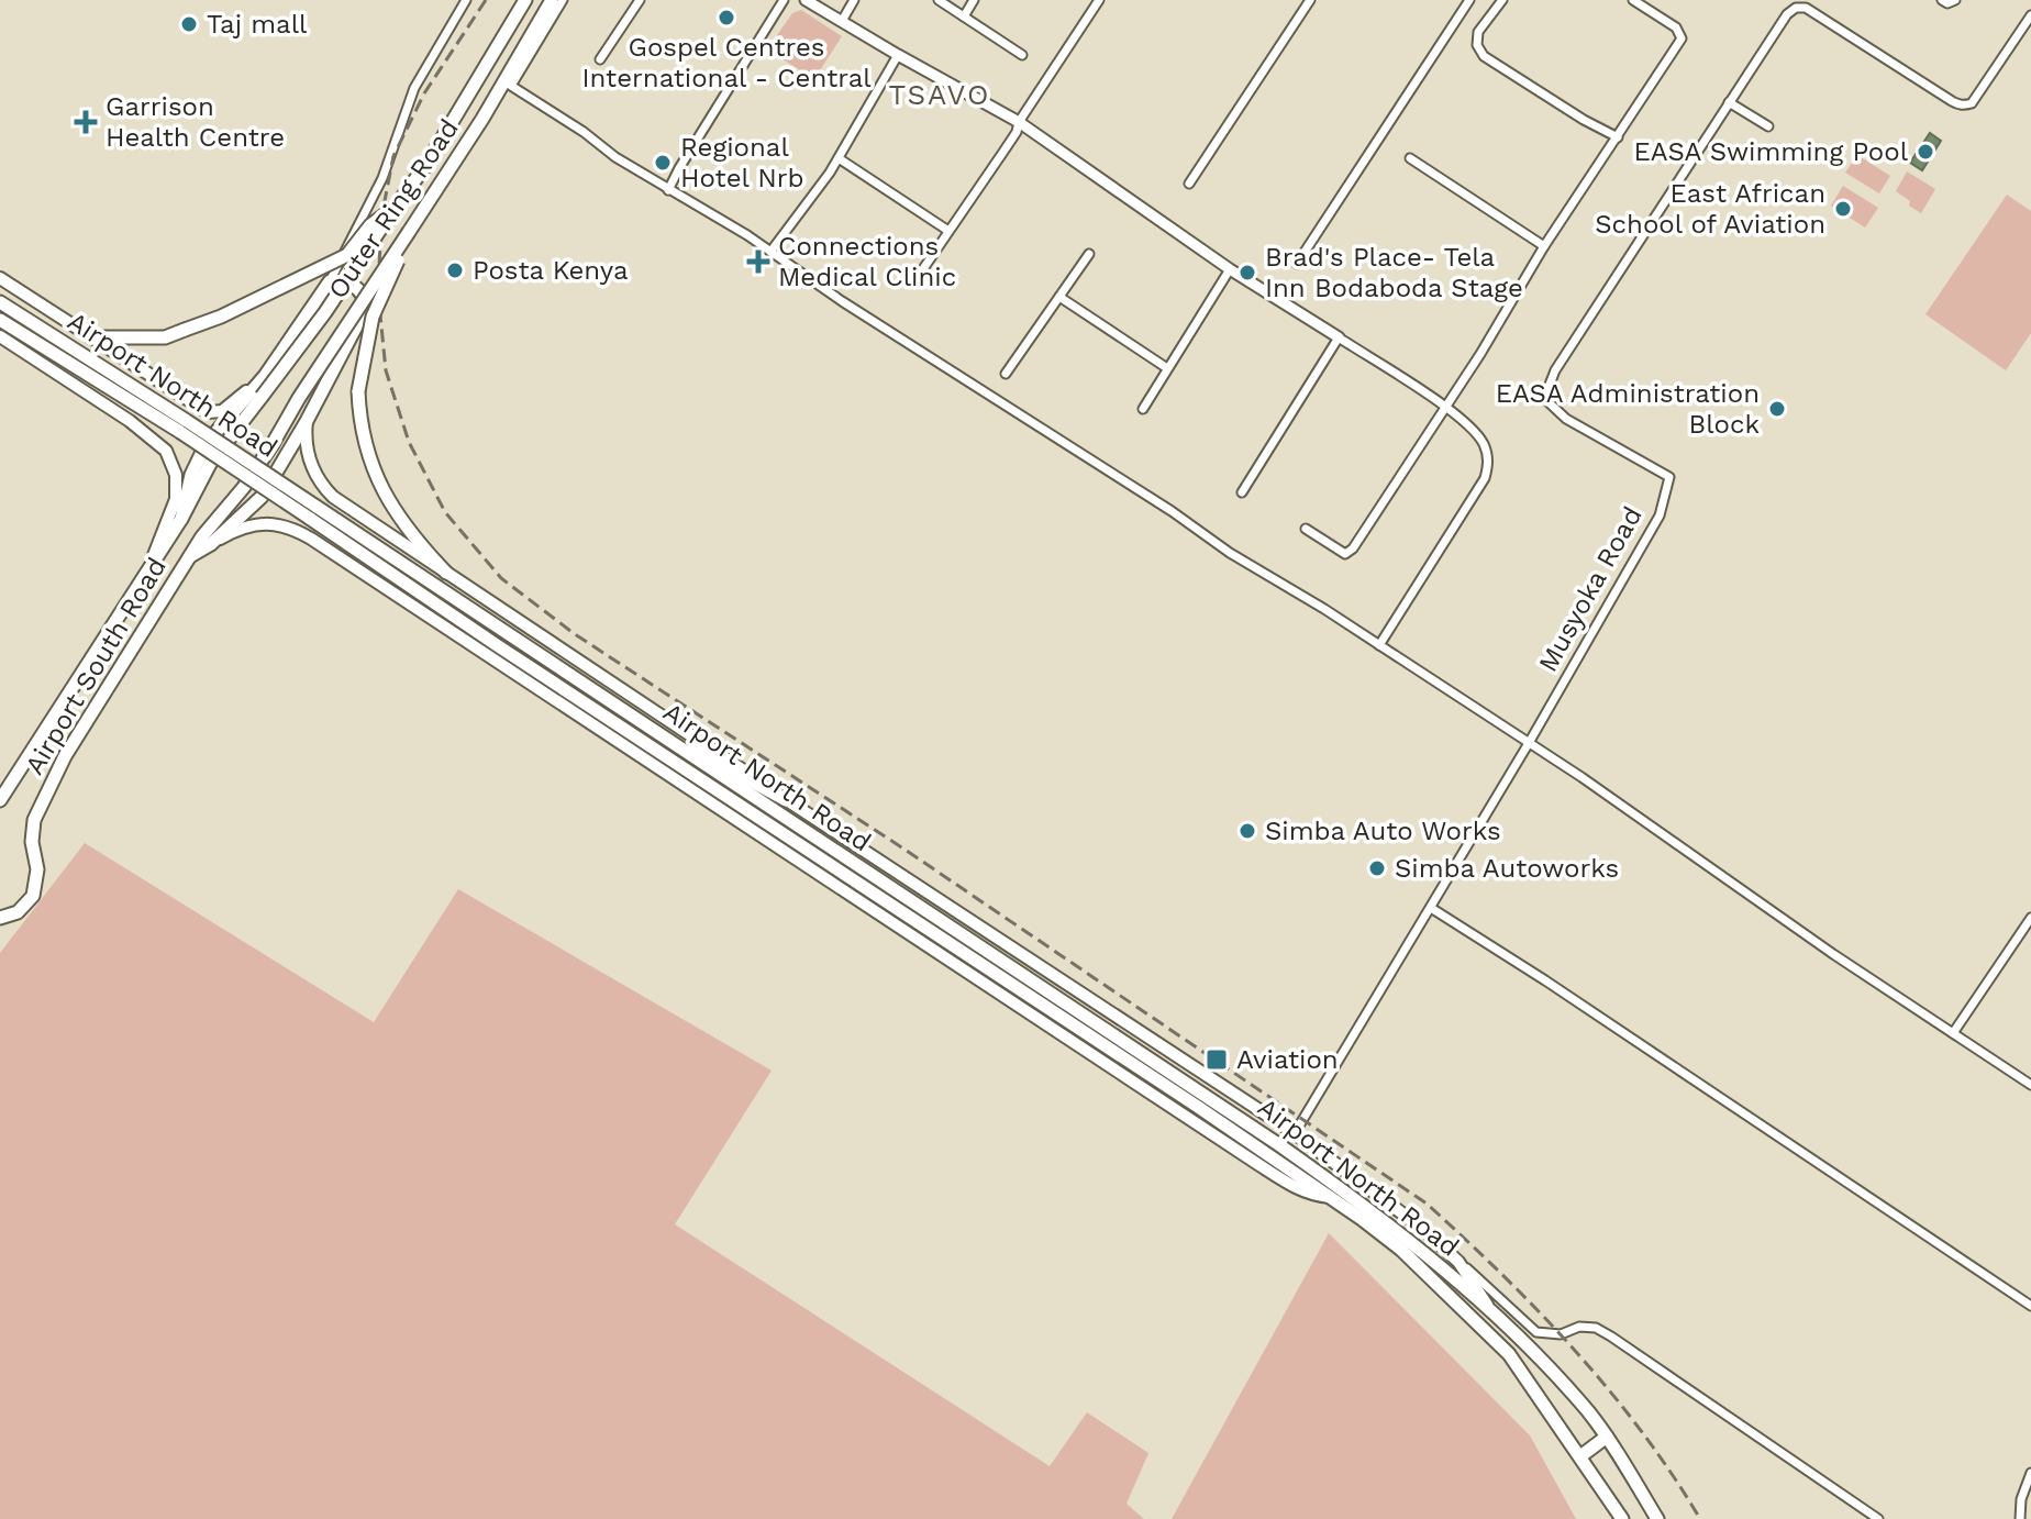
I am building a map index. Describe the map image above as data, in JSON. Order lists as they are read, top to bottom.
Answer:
{
  "streets": {
    "main road": ["Outer Ring Road", "Airport North Road", "Airport South Road"],
    "street": ["Musyoka Road"]
  },
  "crossings": [
    ["Outer Ring Road", "Airport South Road"],
    ["Airport North Road", "Airport South Road"]
  ],
  "districts": ["TSAVO"],
  "places": {
    "other": [
      "Gospel Centres International - Central",
      "Taj mall",
      "EASA Swimming Pool",
      "Regional Hotel Nrb",
      "East African School of Aviation",
      "Posta Kenya",
      "Brad's Place- Tela Inn Bodaboda Stage",
      "EASA Administration Block",
      "Simba Auto Works",
      "Simba Autoworks"
    ],
    "health": ["Garrison Health Centre", "Connections Medical Clinic"],
    "transit": ["Aviation"]
  }
}
